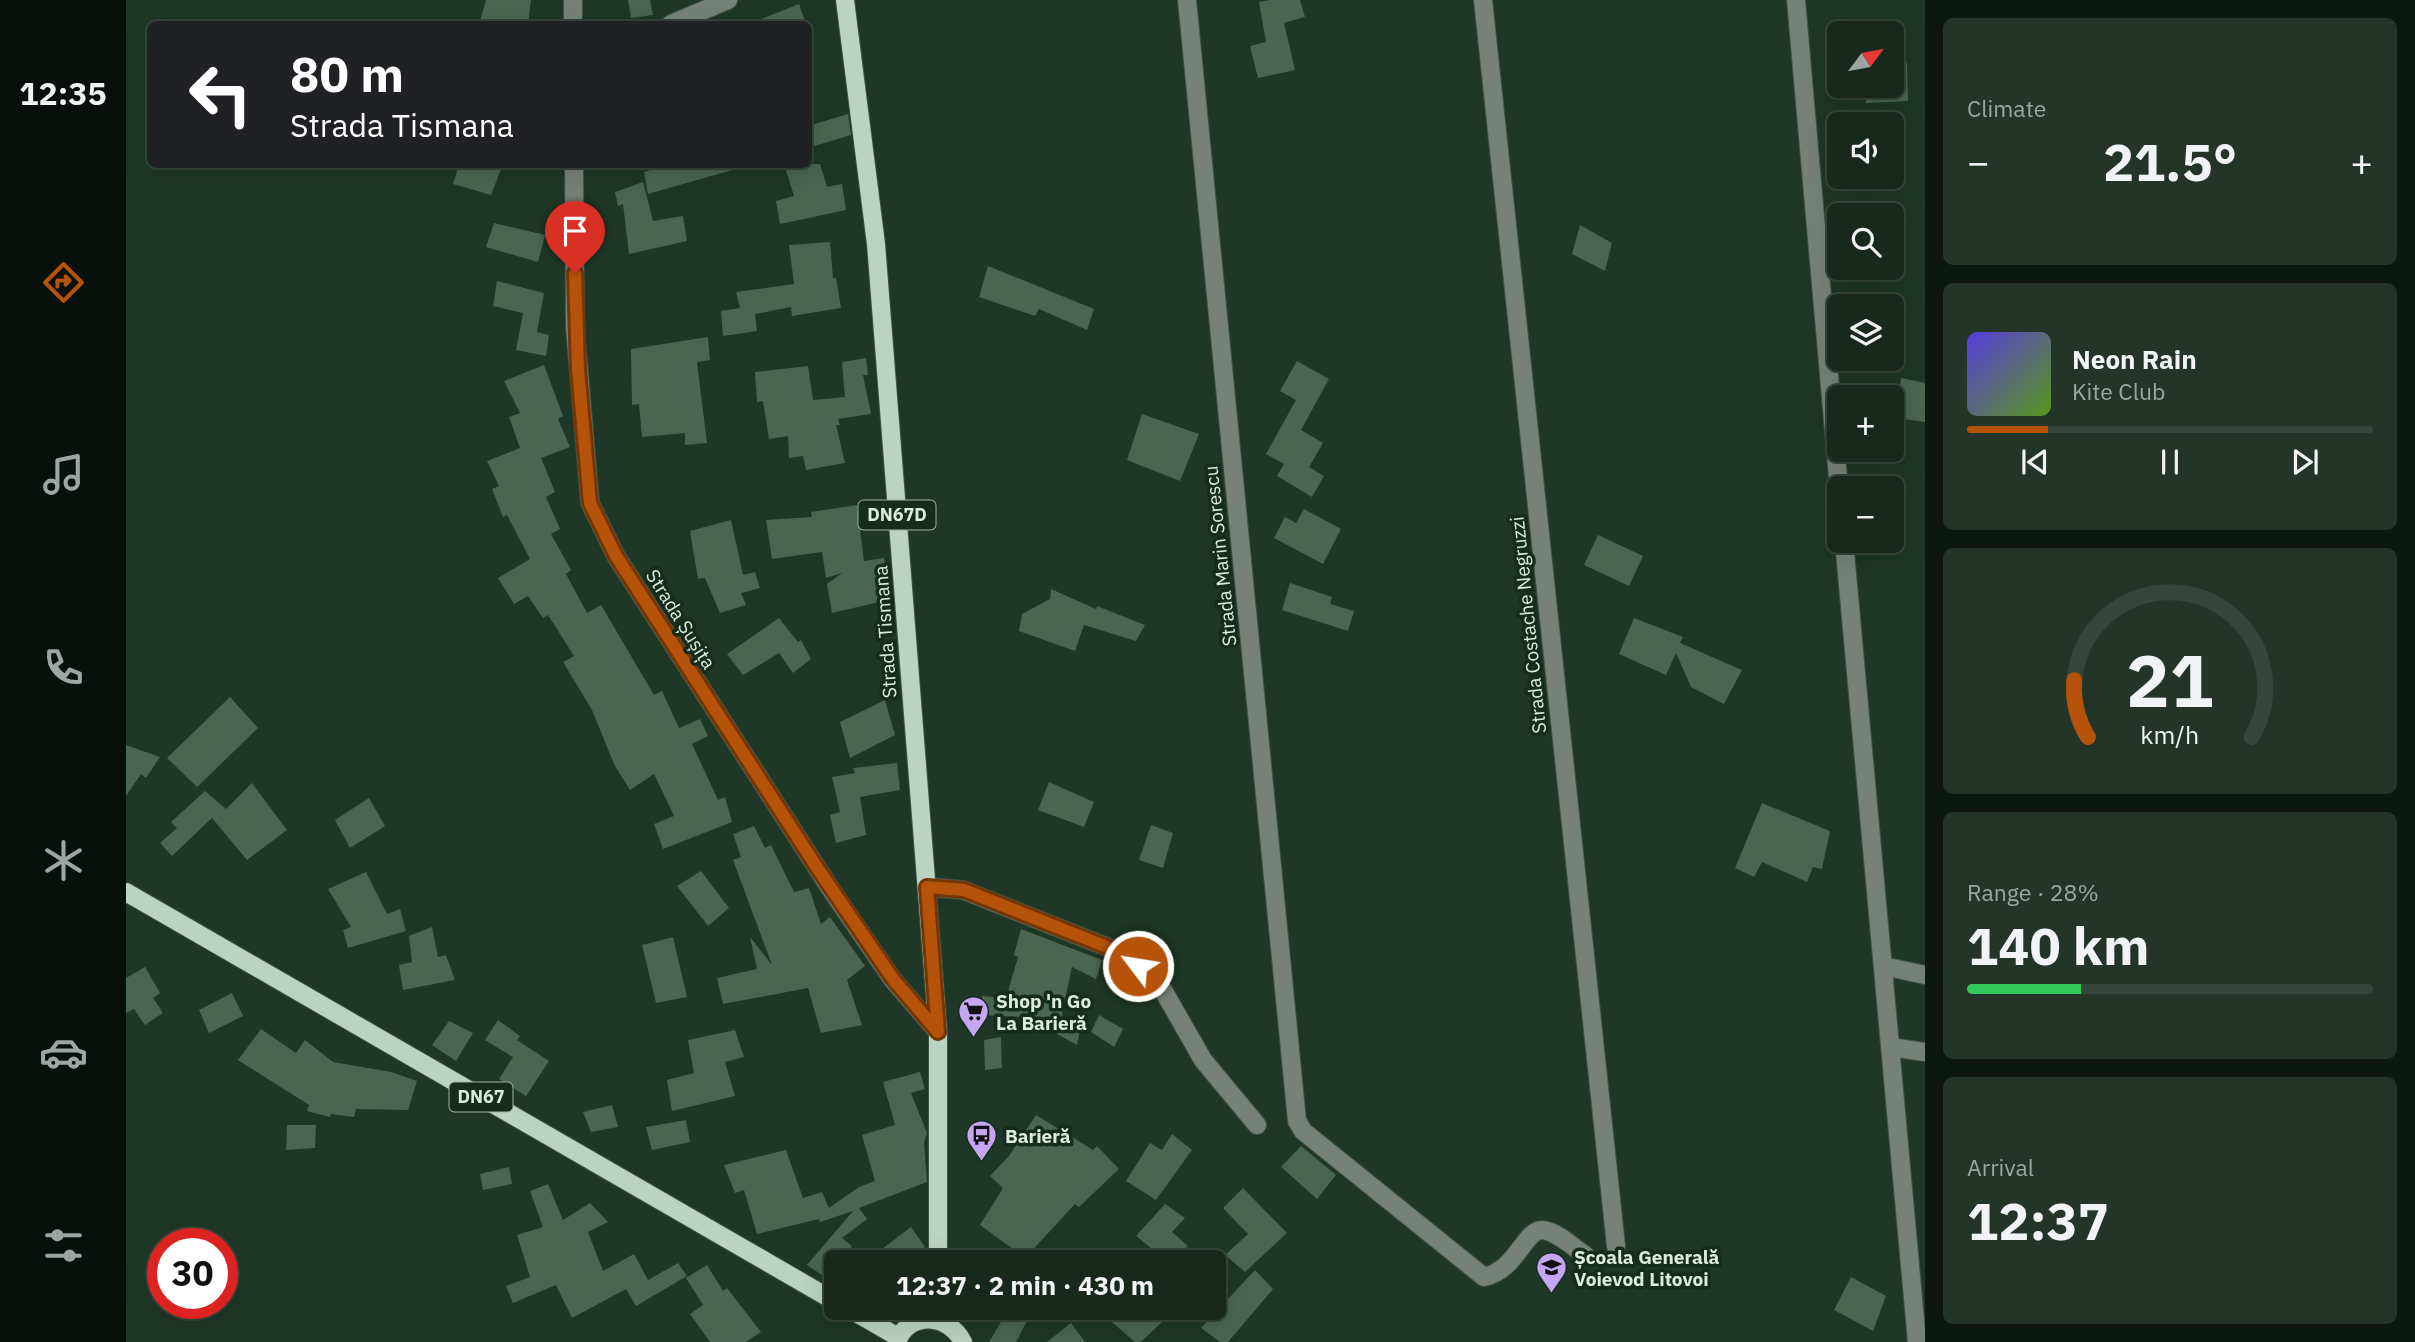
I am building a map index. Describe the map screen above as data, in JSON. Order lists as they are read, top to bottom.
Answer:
{
  "streets": {
    "main road": ["DN67D", "Strada Tismana", "DN67"],
    "street": ["Strada Marin Sorescu", "Strada Șușița", "Strada Costache Negruzzi"]
  },
  "crossings": [
    ["Strada Șușița", "Strada Tismana"]
  ],
  "places": {
    "supermarket": ["Shop 'n Go La Barieră"],
    "bus stop": ["Barieră"],
    "school or university": ["Școala Generală Voievod Litovoi"]
  },
  "north": "top right",
  "page": {
    "tabs": "12:35",
    "tile": [
      "Climate",
      ["Range · 28%", "140 km"],
      ["Arrival", "12:37"]
    ],
    "map_buttons": ["+", "−"],
    "turn": ["80 m", "Strada Tismana"],
    "heat": ["−", "21.5°", "+"],
    "song": ["Neon Rain", "Kite Club"],
    "limit": "30",
    "trip": "12:37 · 2 min · 430 m",
    "gauge": ["21", "km/h"]
  }
}
